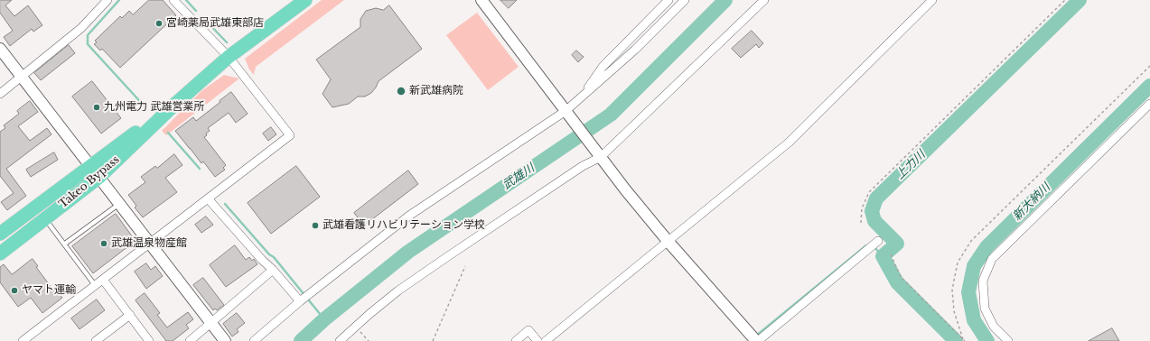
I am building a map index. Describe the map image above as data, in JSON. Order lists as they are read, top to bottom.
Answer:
{
  "streets": {
    "highway": ["Takeo Bypass"]
  },
  "water": ["上力川", "武雄川", "新大納川"],
  "places": [
    "宮崎薬局武雄東部店",
    "新武雄病院",
    "九州電力 武雄営業所",
    "武雄看護リハビリテーション学校",
    "武雄温泉物産館",
    "ヤマト運輸"
  ]
}
